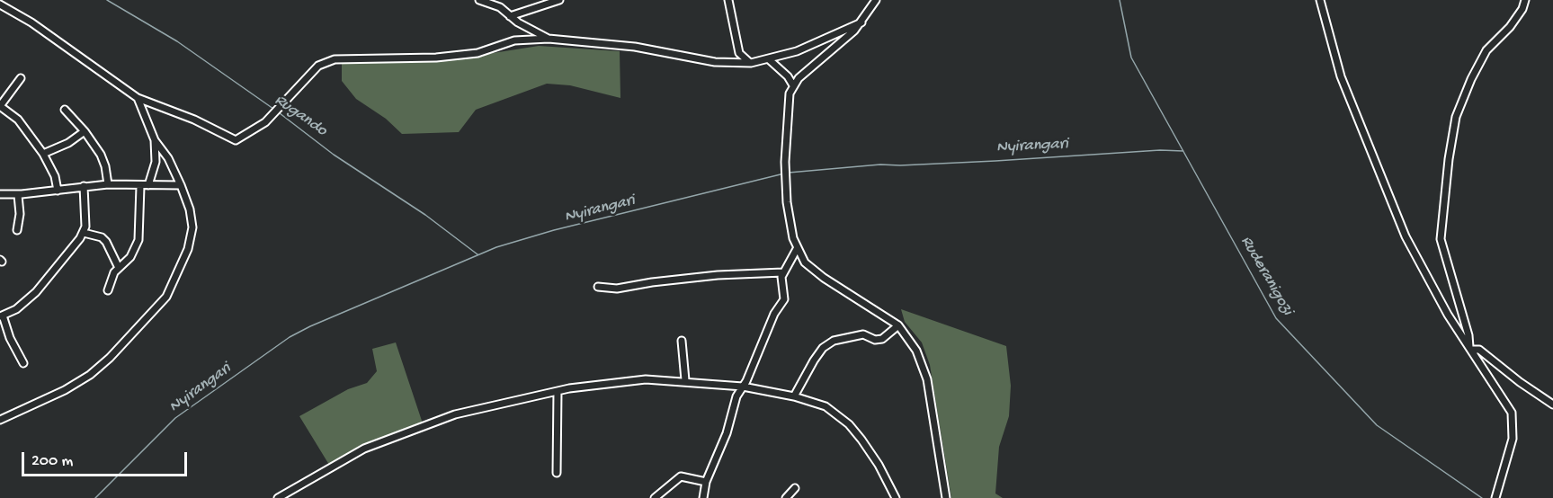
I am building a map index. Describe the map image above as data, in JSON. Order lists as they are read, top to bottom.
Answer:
{
  "water": ["Rugando", "Nyirangari", "Ruderanigozi"],
  "scale_bar": "200 m"
}
